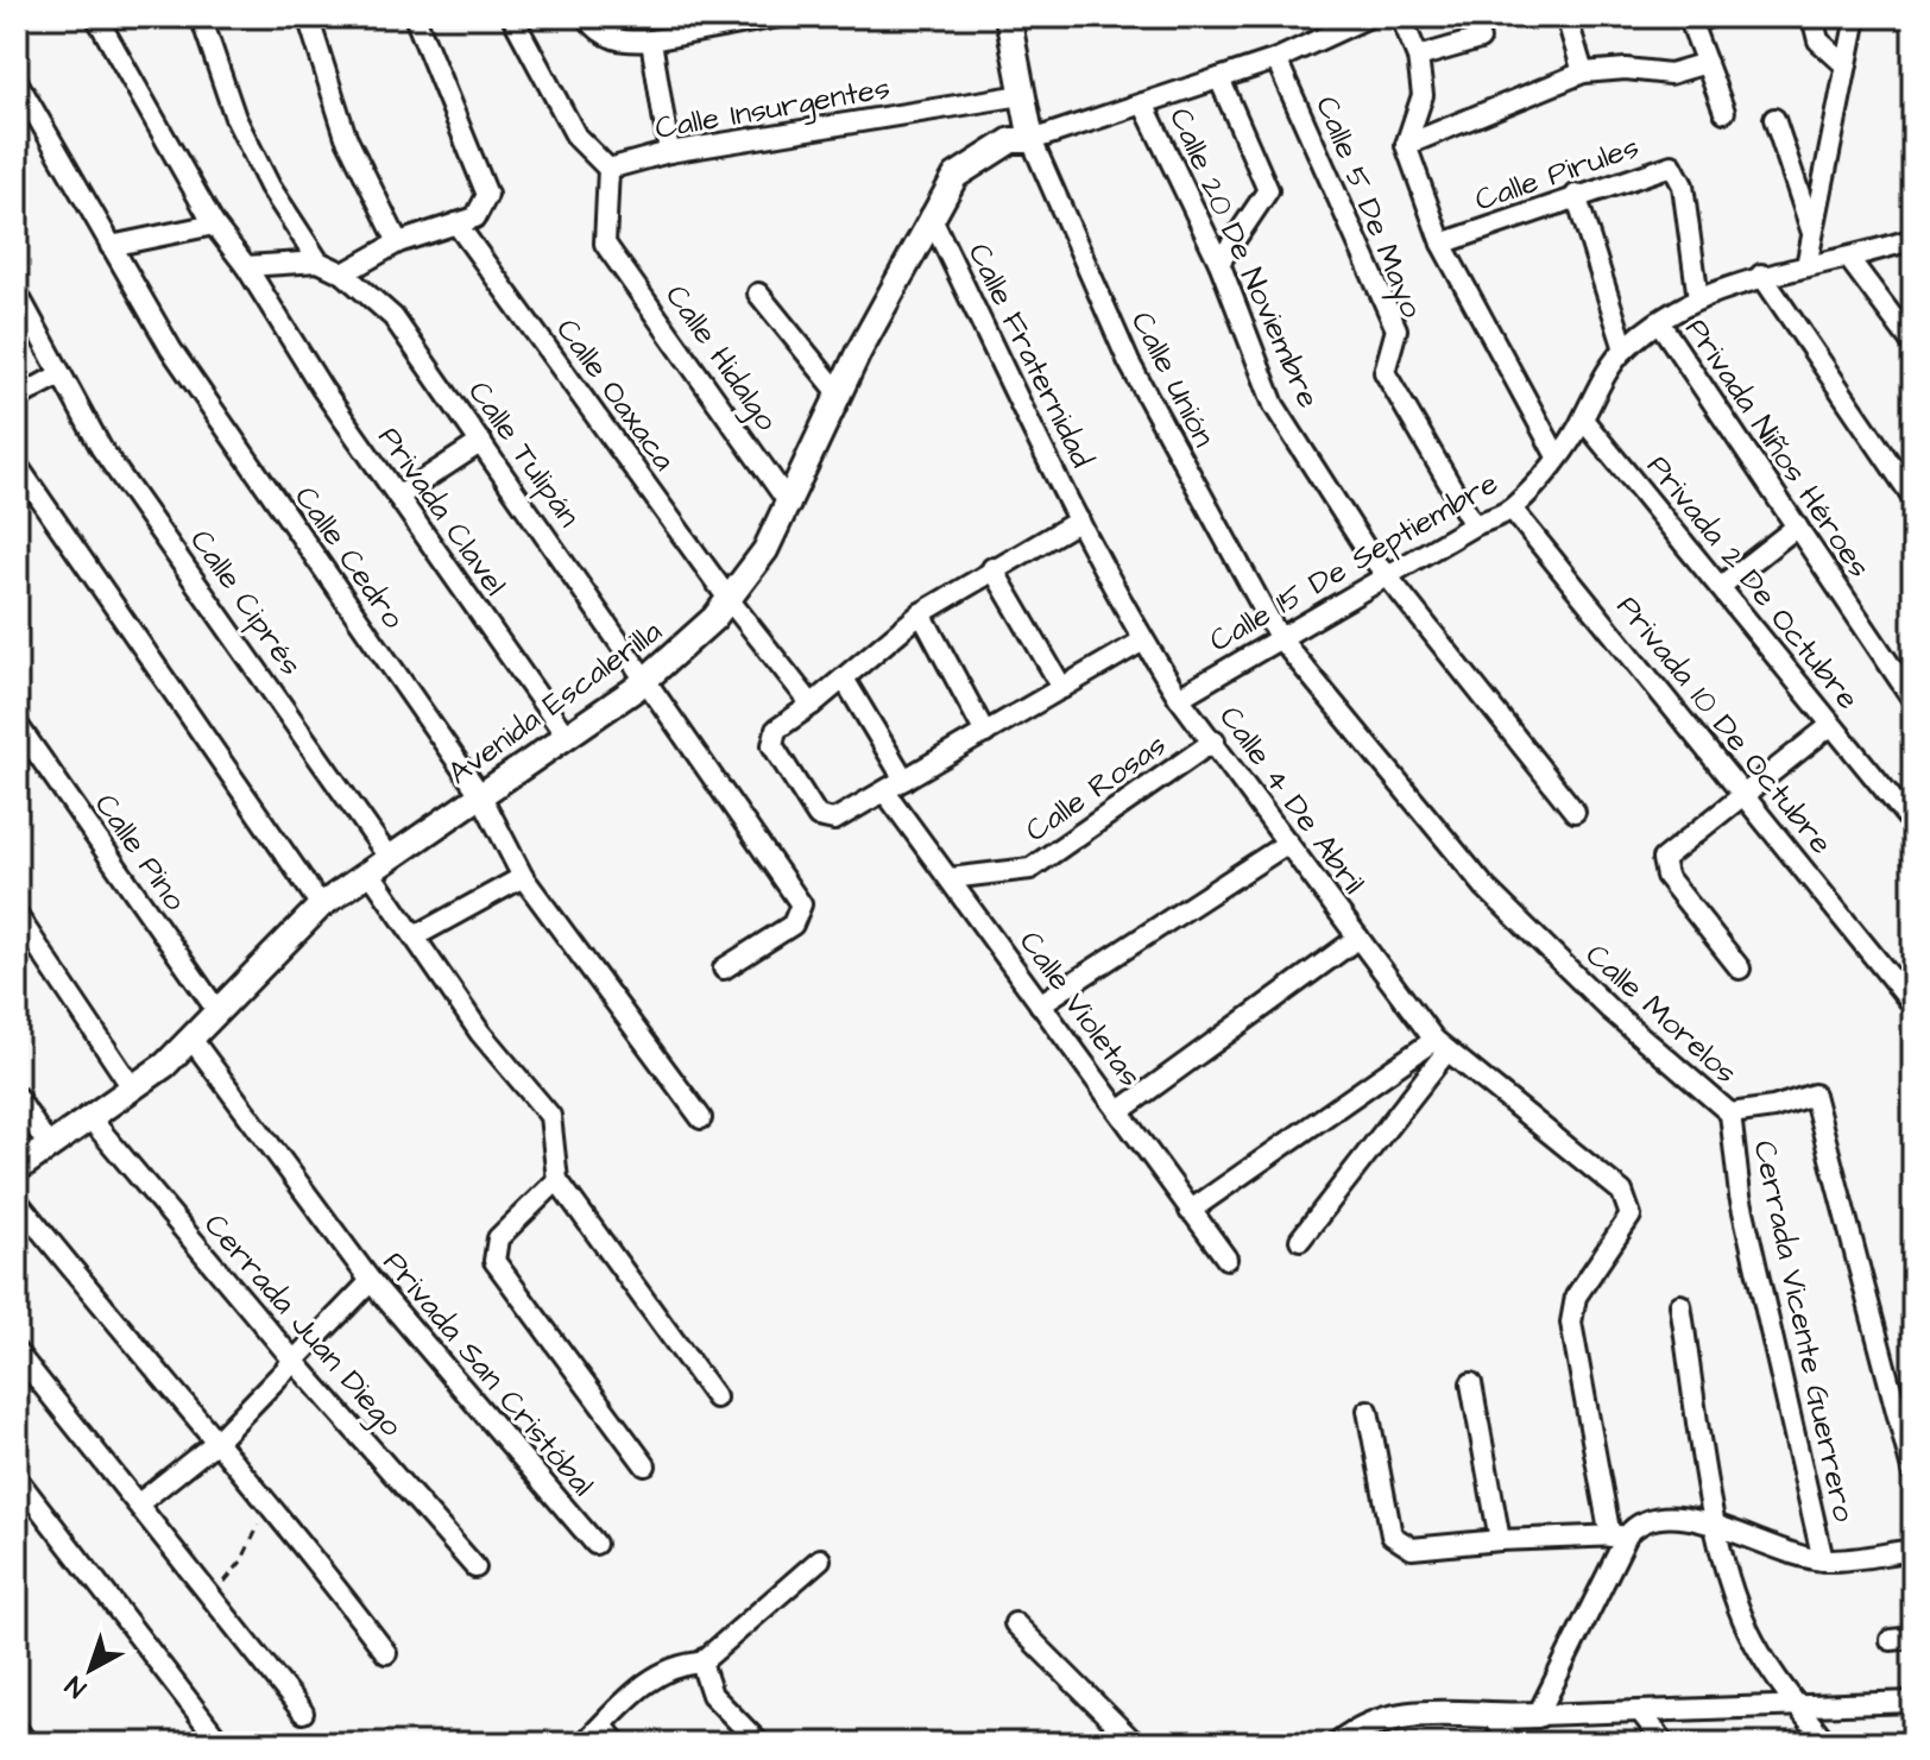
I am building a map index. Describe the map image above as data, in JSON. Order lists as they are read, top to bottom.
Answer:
{
  "streets": {
    "main road": ["Avenida Escalerilla"],
    "street": [
      "Calle Insurgentes",
      "Calle Pirules",
      "Calle 5 De Mayo",
      "Calle 20 De Noviembre",
      "Calle Fraternidad",
      "Calle Hidalgo",
      "Calle Unión",
      "Calle Oaxaca",
      "Privada Niños Héroes",
      "Calle Tulipán",
      "Privada Clavel",
      "Calle Cedro",
      "Calle 15 De Septiembre",
      "Privada 2 De Octubre",
      "Calle Ciprés",
      "Privada 10 De Octubre",
      "Calle Rosas",
      "Calle 4 De Abril",
      "Calle Pino",
      "Calle Violetas",
      "Calle Morelos",
      "Cerrada Juan Diego",
      "Cerrada Vicente Guerrero",
      "Privada San Cristóbal"
    ]
  },
  "crossings": [
    ["Calle Insurgentes", "Calle Hidalgo"],
    ["Calle Pirules", "Calle 15 De Septiembre"],
    ["Calle 5 De Mayo", "Calle 15 De Septiembre"],
    ["Calle 20 De Noviembre", "Calle 15 De Septiembre"],
    ["Calle Fraternidad", "Avenida Escalerilla"],
    ["Calle Fraternidad", "Calle 4 De Abril"],
    ["Calle Hidalgo", "Avenida Escalerilla"],
    ["Calle Unión", "Calle 15 De Septiembre"],
    ["Calle Unión", "Avenida Escalerilla"],
    ["Calle Unión", "Calle Morelos"],
    ["Calle Oaxaca", "Avenida Escalerilla"],
    ["Privada Niños Héroes", "Calle 15 De Septiembre"],
    ["Calle Tulipán", "Avenida Escalerilla"],
    ["Privada Clavel", "Avenida Escalerilla"],
    ["Calle Cedro", "Avenida Escalerilla"],
    ["Calle 15 De Septiembre", "Privada 2 De Octubre"],
    ["Calle 15 De Septiembre", "Privada 10 De Octubre"],
    ["Calle 15 De Septiembre", "Calle 4 De Abril"],
    ["Calle 15 De Septiembre", "Calle Morelos"],
    ["Calle Ciprés", "Avenida Escalerilla"],
    ["Avenida Escalerilla", "Calle Pino"],
    ["Avenida Escalerilla", "Cerrada Juan Diego"],
    ["Avenida Escalerilla", "Privada San Cristóbal"],
    ["Calle Rosas", "Calle 4 De Abril"],
    ["Calle Rosas", "Calle Violetas"],
    ["Calle Morelos", "Cerrada Vicente Guerrero"]
  ],
  "north": "bottom left"
}
